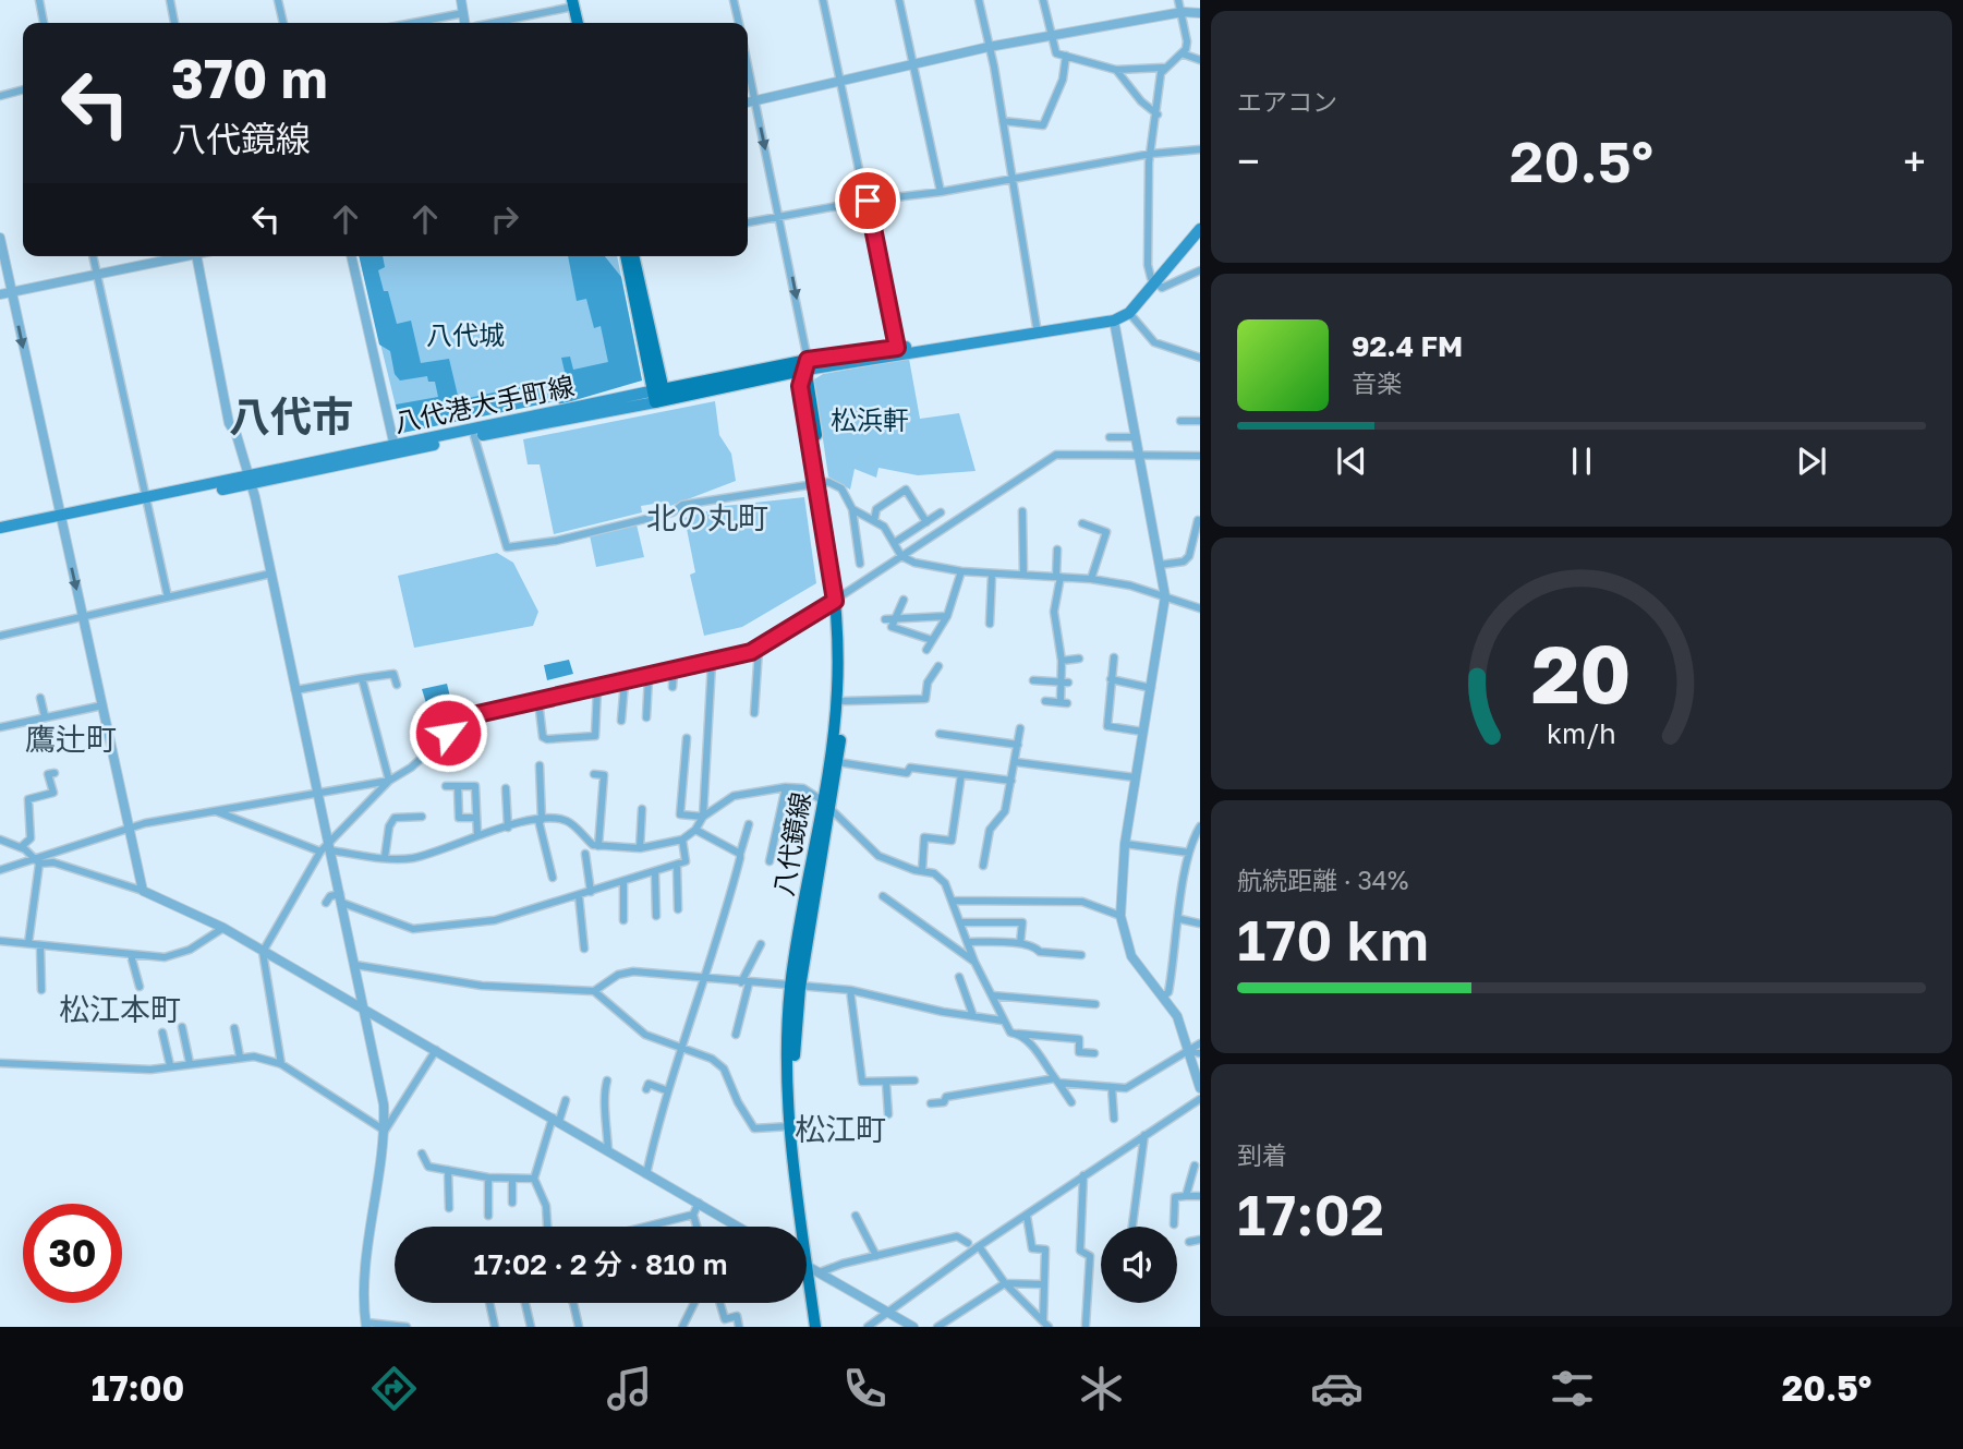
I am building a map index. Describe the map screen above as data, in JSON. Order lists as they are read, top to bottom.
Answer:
{
  "streets": {
    "main road": ["八代港大手町線", "八代鏡線"]
  },
  "districts": [
    "八代市",
    "北の丸町",
    "鷹辻町",
    "松江本町",
    "松江町"
  ],
  "parks": ["八代城", "松浜軒"],
  "page": {
    "tile": [
      "エアコン",
      ["航続距離 · 34%", "170 km"],
      ["到着", "17:02"]
    ],
    "turn": ["370 m", "八代鏡線"],
    "heat": ["−", "20.5°", "+"],
    "song": ["92.4 FM", "音楽"],
    "limit": "30",
    "trip": "17:02 · 2 分 · 810 m",
    "tabs": ["17:00", "20.5°"],
    "gauge": ["20", "km/h"]
  }
}
